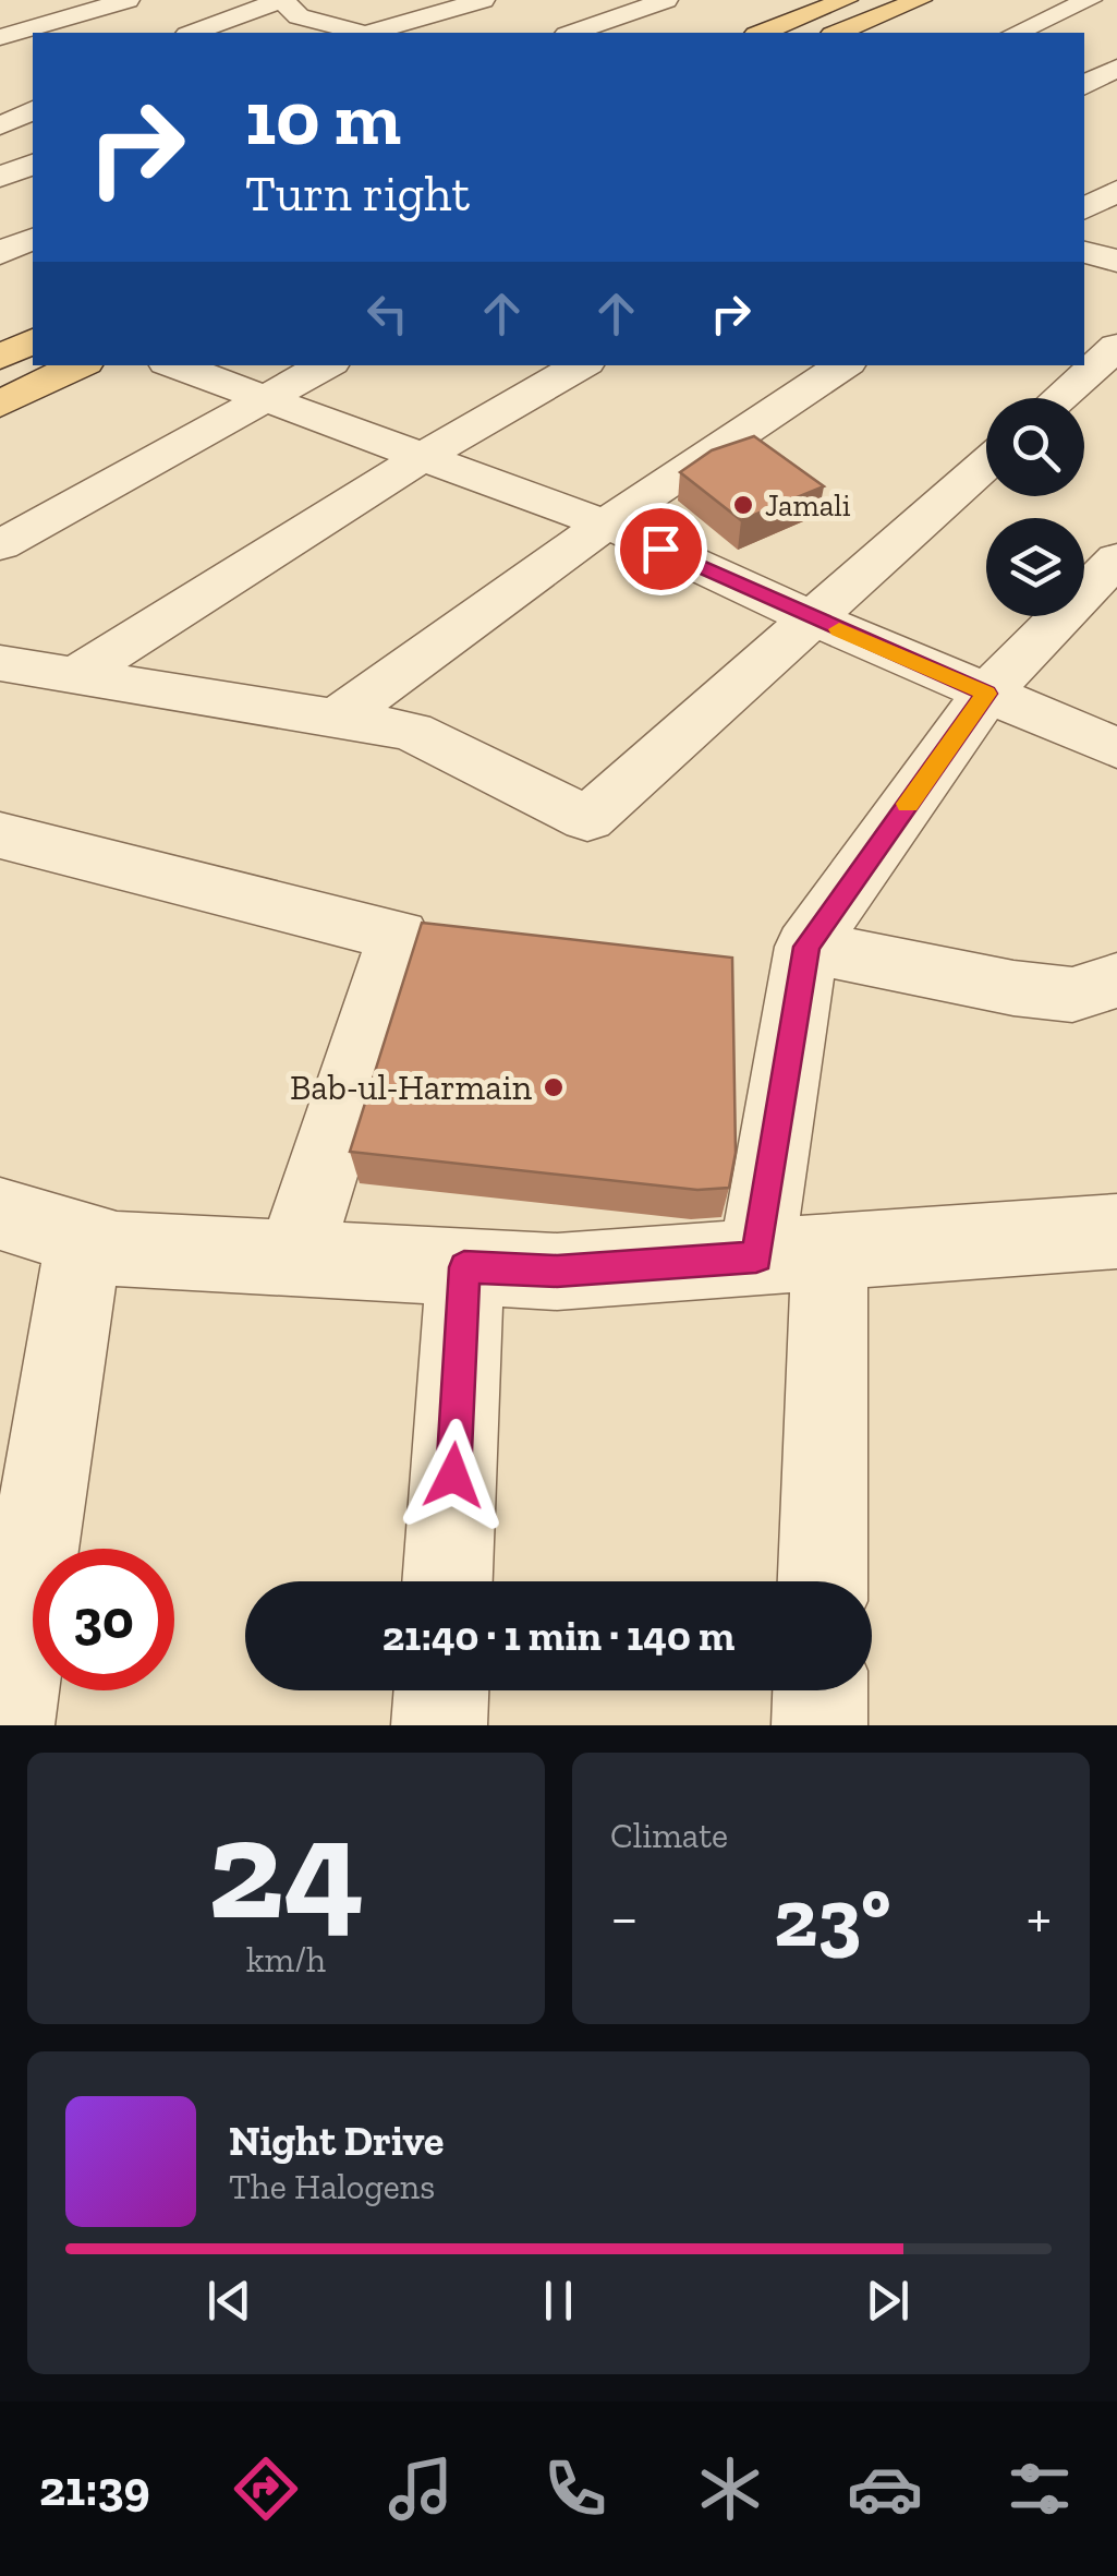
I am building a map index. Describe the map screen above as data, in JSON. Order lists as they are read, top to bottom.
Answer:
{
  "places": ["Jamali", "Bab-ul-Harmain"],
  "page": {
    "turn": ["10 m", "Turn right"],
    "limit": "30",
    "trip": "21:40 · 1 min · 140 m",
    "tile": [
      ["24", "km/h"],
      "Climate"
    ],
    "heat": ["−", "23°", "+"],
    "song": ["Night Drive", "The Halogens"],
    "tabs": "21:39"
  }
}
